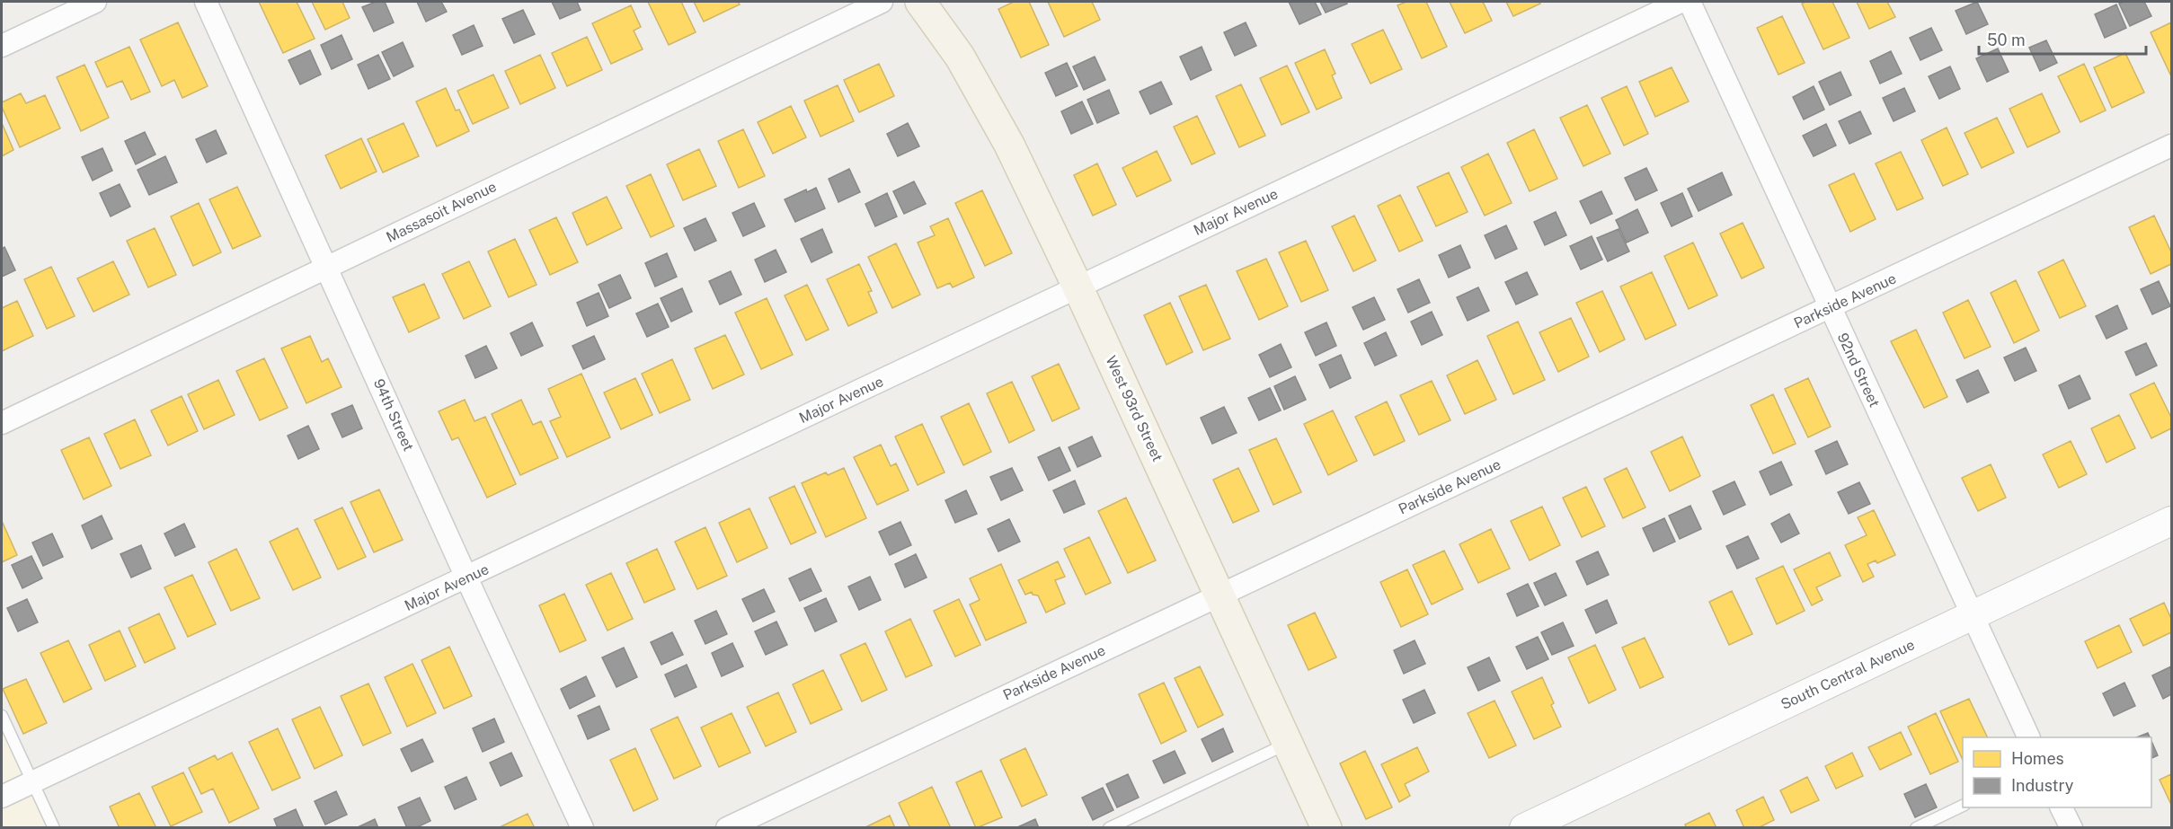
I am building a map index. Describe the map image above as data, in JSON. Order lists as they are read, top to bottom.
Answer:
{
  "streets": {
    "main road": ["West 93rd Street"],
    "street": [
      "Massasoit Avenue",
      "Major Avenue",
      "Parkside Avenue",
      "92nd Street",
      "94th Street",
      "South Central Avenue"
    ]
  },
  "crossings": [
    ["Massasoit Avenue", "94th Street"],
    ["Major Avenue", "West 93rd Street"],
    ["Major Avenue", "94th Street"],
    ["Parkside Avenue", "92nd Street"],
    ["Parkside Avenue", "West 93rd Street"],
    ["92nd Street", "South Central Avenue"]
  ],
  "legend": ["Homes", "Industry"],
  "scale_bar": "50 m"
}
